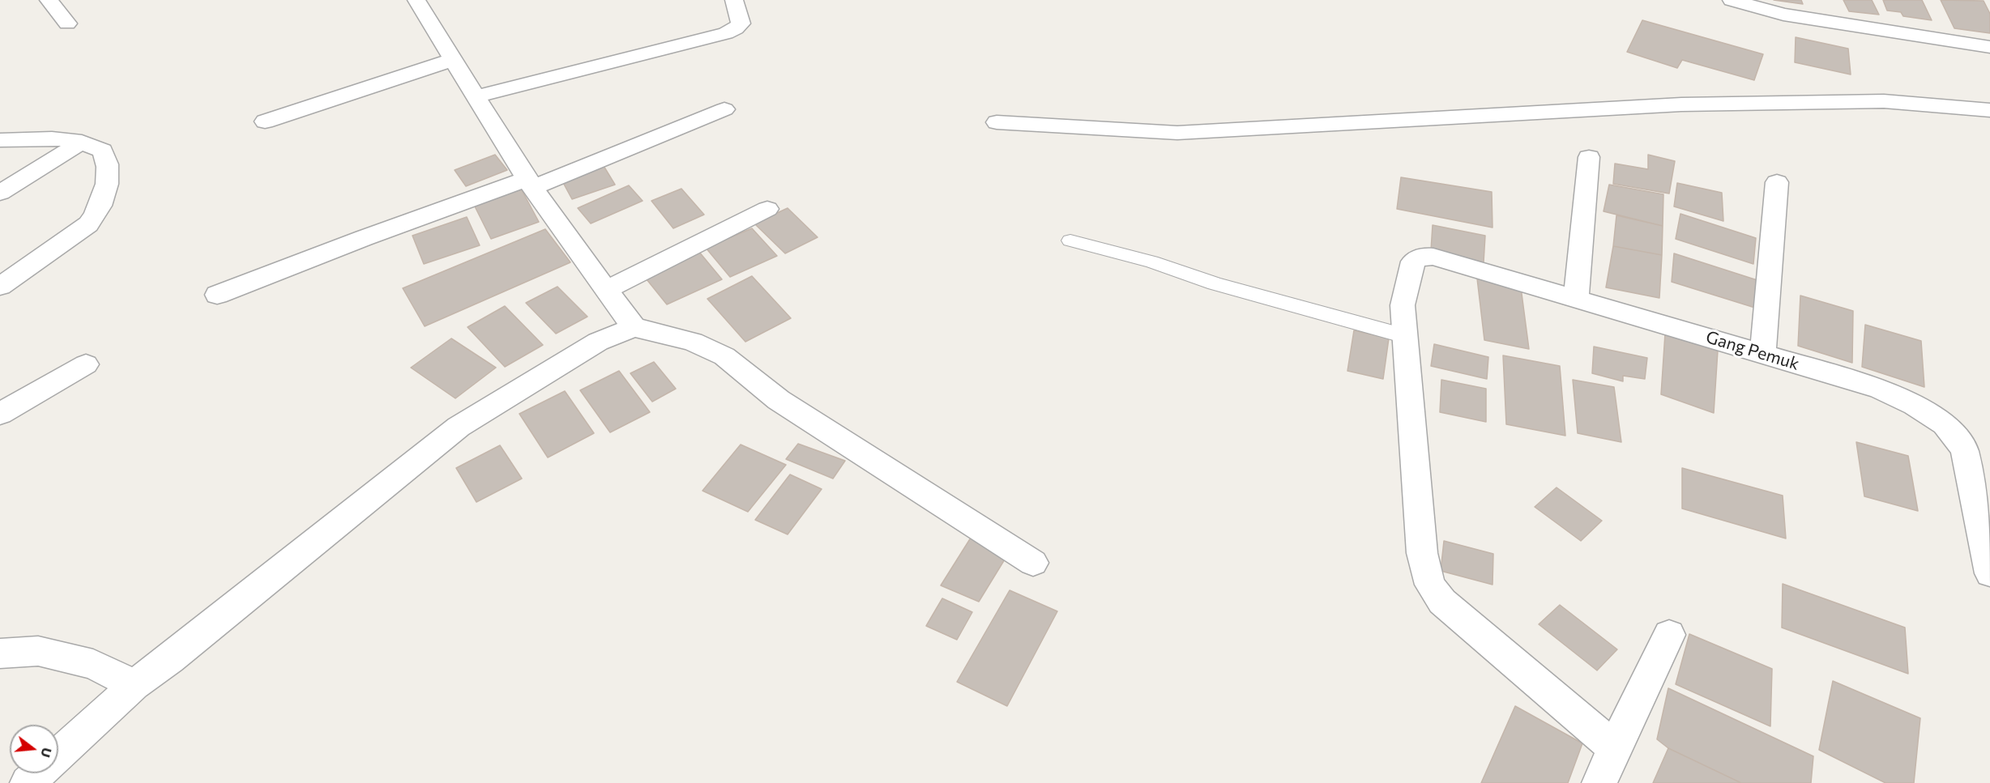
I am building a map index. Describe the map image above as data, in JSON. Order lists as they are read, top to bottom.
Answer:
{
  "streets": {
    "street": ["Gang Pemuk"]
  },
  "north": "right"
}
